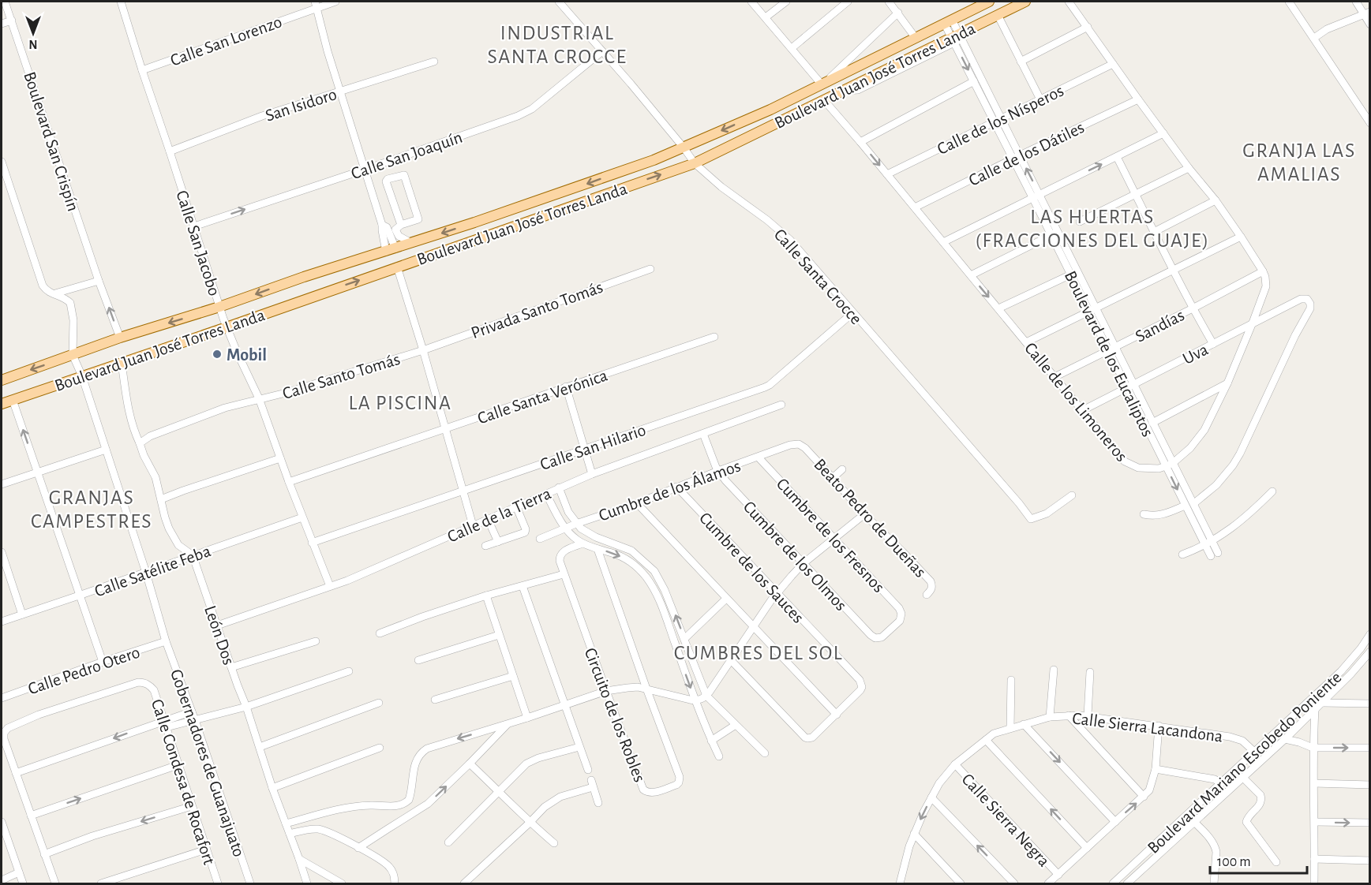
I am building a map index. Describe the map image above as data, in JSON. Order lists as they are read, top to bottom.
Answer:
{
  "streets": {
    "main road": ["Boulevard Juan José Torres Landa"],
    "street": [
      "Calle San Lorenzo",
      "San Isidoro",
      "Calle de los Nísperos",
      "Boulevard San Crispín",
      "Calle de los Dátiles",
      "Calle San Joaquín",
      "Calle San Jacobo",
      "Calle Santa Crocce",
      "Privada Santo Tomás",
      "Sandías",
      "Boulevard de los Eucaliptos",
      "Uva",
      "Calle Santo Tomás",
      "Calle Santa Verónica",
      "Calle de los Limoneros",
      "Calle San Hilario",
      "Cumbre de los Álamos",
      "Calle de la Tierra",
      "Beato Pedro de Dueñas",
      "Cumbre de los Fresnos",
      "Cumbre de los Olmos",
      "Cumbre de los Sauces",
      "Calle Satélite Feba",
      "León Dos",
      "Calle Pedro Otero",
      "Circuito de los Robles",
      "Calle Sierra Lacandona",
      "Boulevard Mariano Escobedo Poniente",
      "Gobernadores de Guanajuato",
      "Calle Condesa de Rocafort",
      "Calle Sierra Negra"
    ]
  },
  "crossings": [
    ["Calle San Lorenzo", "Calle San Jacobo"],
    ["Boulevard Juan José Torres Landa", "Boulevard San Crispín"],
    ["Boulevard Juan José Torres Landa", "Calle San Jacobo"],
    ["Boulevard Juan José Torres Landa", "Calle Santa Crocce"],
    ["Boulevard Juan José Torres Landa", "Boulevard de los Eucaliptos"],
    ["Boulevard Juan José Torres Landa", "Calle de los Limoneros"],
    ["Boulevard Juan José Torres Landa", "León Dos"],
    ["Boulevard Juan José Torres Landa", "Gobernadores de Guanajuato"],
    ["San Isidoro", "Calle San Jacobo"],
    ["Calle de los Nísperos", "Boulevard de los Eucaliptos"],
    ["Calle de los Nísperos", "Calle de los Limoneros"],
    ["Calle de los Dátiles", "Boulevard de los Eucaliptos"],
    ["Calle de los Dátiles", "Calle de los Limoneros"],
    ["Calle San Joaquín", "Calle San Jacobo"],
    ["Calle San Joaquín", "Calle Santa Crocce"],
    ["Calle San Jacobo", "Calle Santo Tomás"],
    ["Calle San Jacobo", "Calle Santa Verónica"],
    ["Calle San Jacobo", "Calle San Hilario"],
    ["Calle San Jacobo", "Calle de la Tierra"],
    ["Calle San Jacobo", "Calle Satélite Feba"],
    ["Calle Santa Crocce", "Calle San Hilario"],
    ["Privada Santo Tomás", "Calle Santo Tomás"],
    ["Sandías", "Boulevard de los Eucaliptos"],
    ["Sandías", "Calle de los Limoneros"],
    ["Boulevard de los Eucaliptos", "Uva"],
    ["Boulevard de los Eucaliptos", "Calle de los Limoneros"],
    ["Uva", "Calle de los Limoneros"],
    ["Calle Santo Tomás", "León Dos"],
    ["Cumbre de los Álamos", "Beato Pedro de Dueñas"],
    ["Cumbre de los Álamos", "Cumbre de los Fresnos"],
    ["Cumbre de los Álamos", "Cumbre de los Olmos"],
    ["Cumbre de los Álamos", "Cumbre de los Sauces"],
    ["Calle de la Tierra", "Cumbre de los Olmos"],
    ["Calle de la Tierra", "León Dos"],
    ["Cumbre de los Fresnos", "Cumbre de los Olmos"],
    ["Calle Satélite Feba", "León Dos"],
    ["Calle Satélite Feba", "Gobernadores de Guanajuato"],
    ["Calle Pedro Otero", "Gobernadores de Guanajuato"],
    ["Calle Sierra Lacandona", "Boulevard Mariano Escobedo Poniente"],
    ["Calle Sierra Lacandona", "Calle Sierra Negra"]
  ],
  "one_way": ["Calle San Joaquín"],
  "districts": [
    "INDUSTRIAL SANTA CROCCE",
    "GRANJA LAS AMALIAS",
    "LAS HUERTAS (FRACCIONES DEL GUAJE)",
    "LA PISCINA",
    "GRANJAS CAMPESTRES",
    "CUMBRES DEL SOL"
  ],
  "places": ["Mobil"],
  "scale_bar": "100 m",
  "north": "bottom"
}
